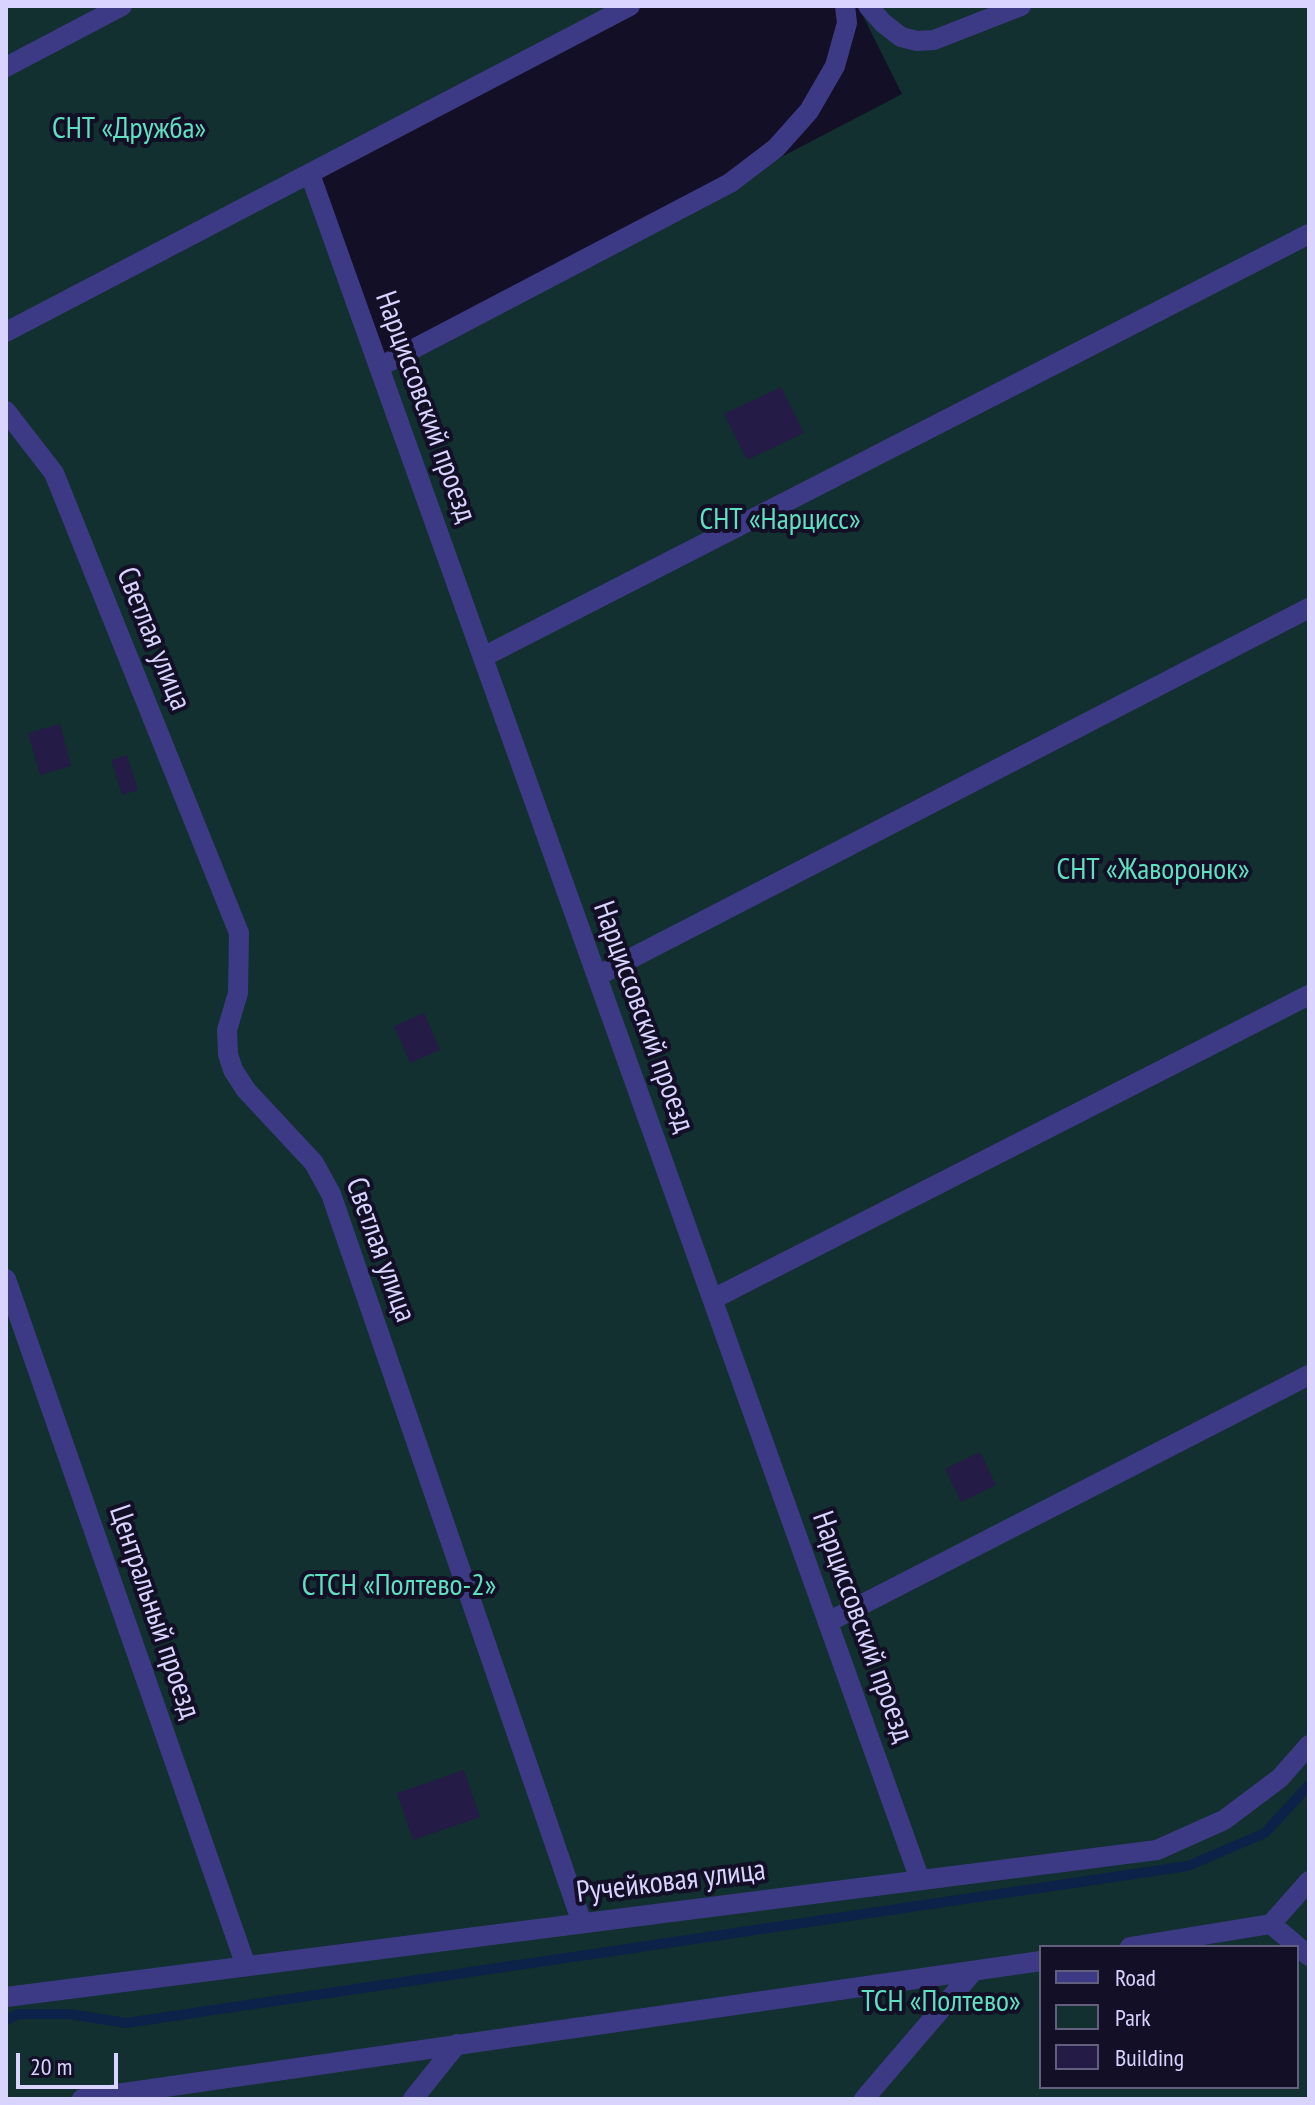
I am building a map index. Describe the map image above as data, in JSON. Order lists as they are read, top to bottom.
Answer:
{
  "streets": {
    "street": [
      "Нарциссовский проезд",
      "Светлая улица",
      "Центральный проезд",
      "Ручейковая улица"
    ]
  },
  "crossings": [
    ["Нарциссовский проезд", "Ручейковая улица"],
    ["Светлая улица", "Ручейковая улица"],
    ["Центральный проезд", "Ручейковая улица"]
  ],
  "parks": [
    "СНТ «Дружба»",
    "СНТ «Нарцисс»",
    "СНТ «Жаворонок»",
    "СТСН «Полтево-2»",
    "ТСН «Полтево»"
  ],
  "legend": ["Road", "Park", "Building"],
  "scale_bar": "20 m"
}
